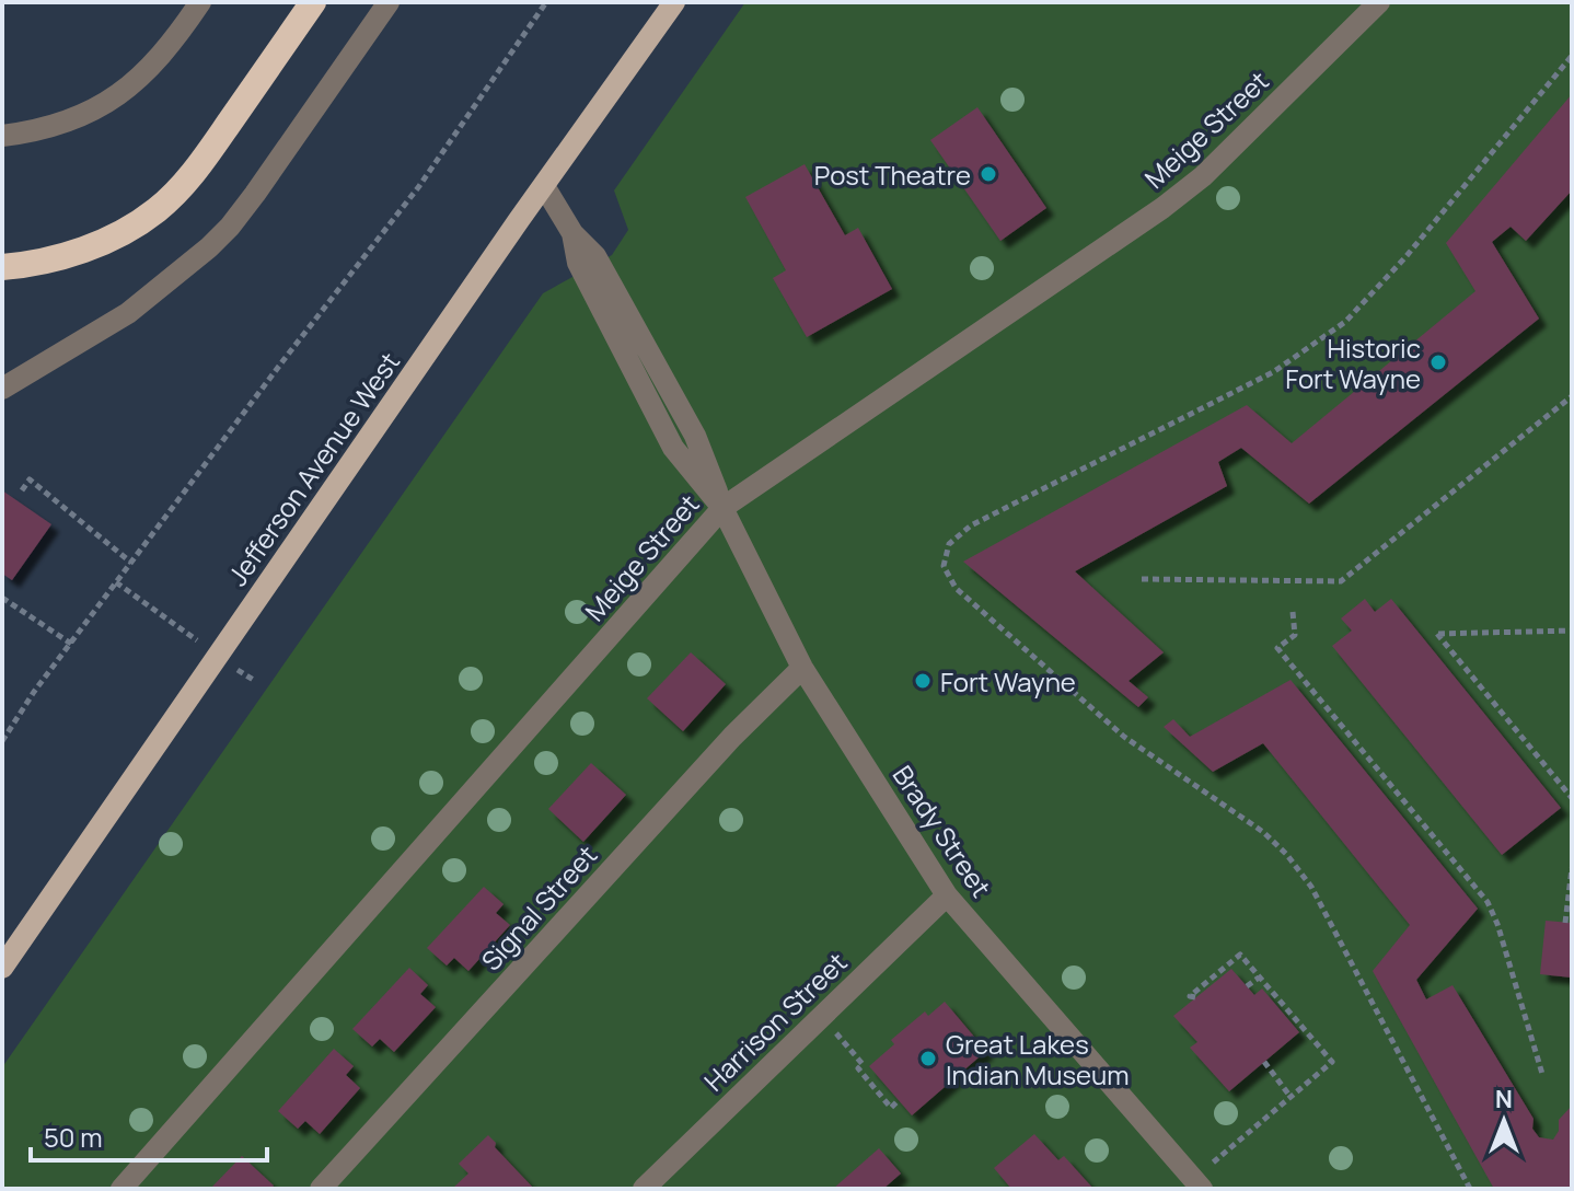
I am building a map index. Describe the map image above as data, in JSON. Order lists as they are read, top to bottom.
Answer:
{
  "streets": {
    "main road": ["Jefferson Avenue West"],
    "street": [
      "Meige Street",
      "Brady Street",
      "Signal Street",
      "Harrison Street"
    ]
  },
  "crossings": [
    ["Meige Street", "Brady Street"],
    ["Jefferson Avenue West", "Brady Street"],
    ["Brady Street", "Signal Street"],
    ["Brady Street", "Harrison Street"]
  ],
  "places": [
    "Post Theatre",
    "Historic Fort Wayne",
    "Fort Wayne",
    "Great Lakes Indian Museum"
  ],
  "scale_bar": "50 m",
  "north": "top"
}
